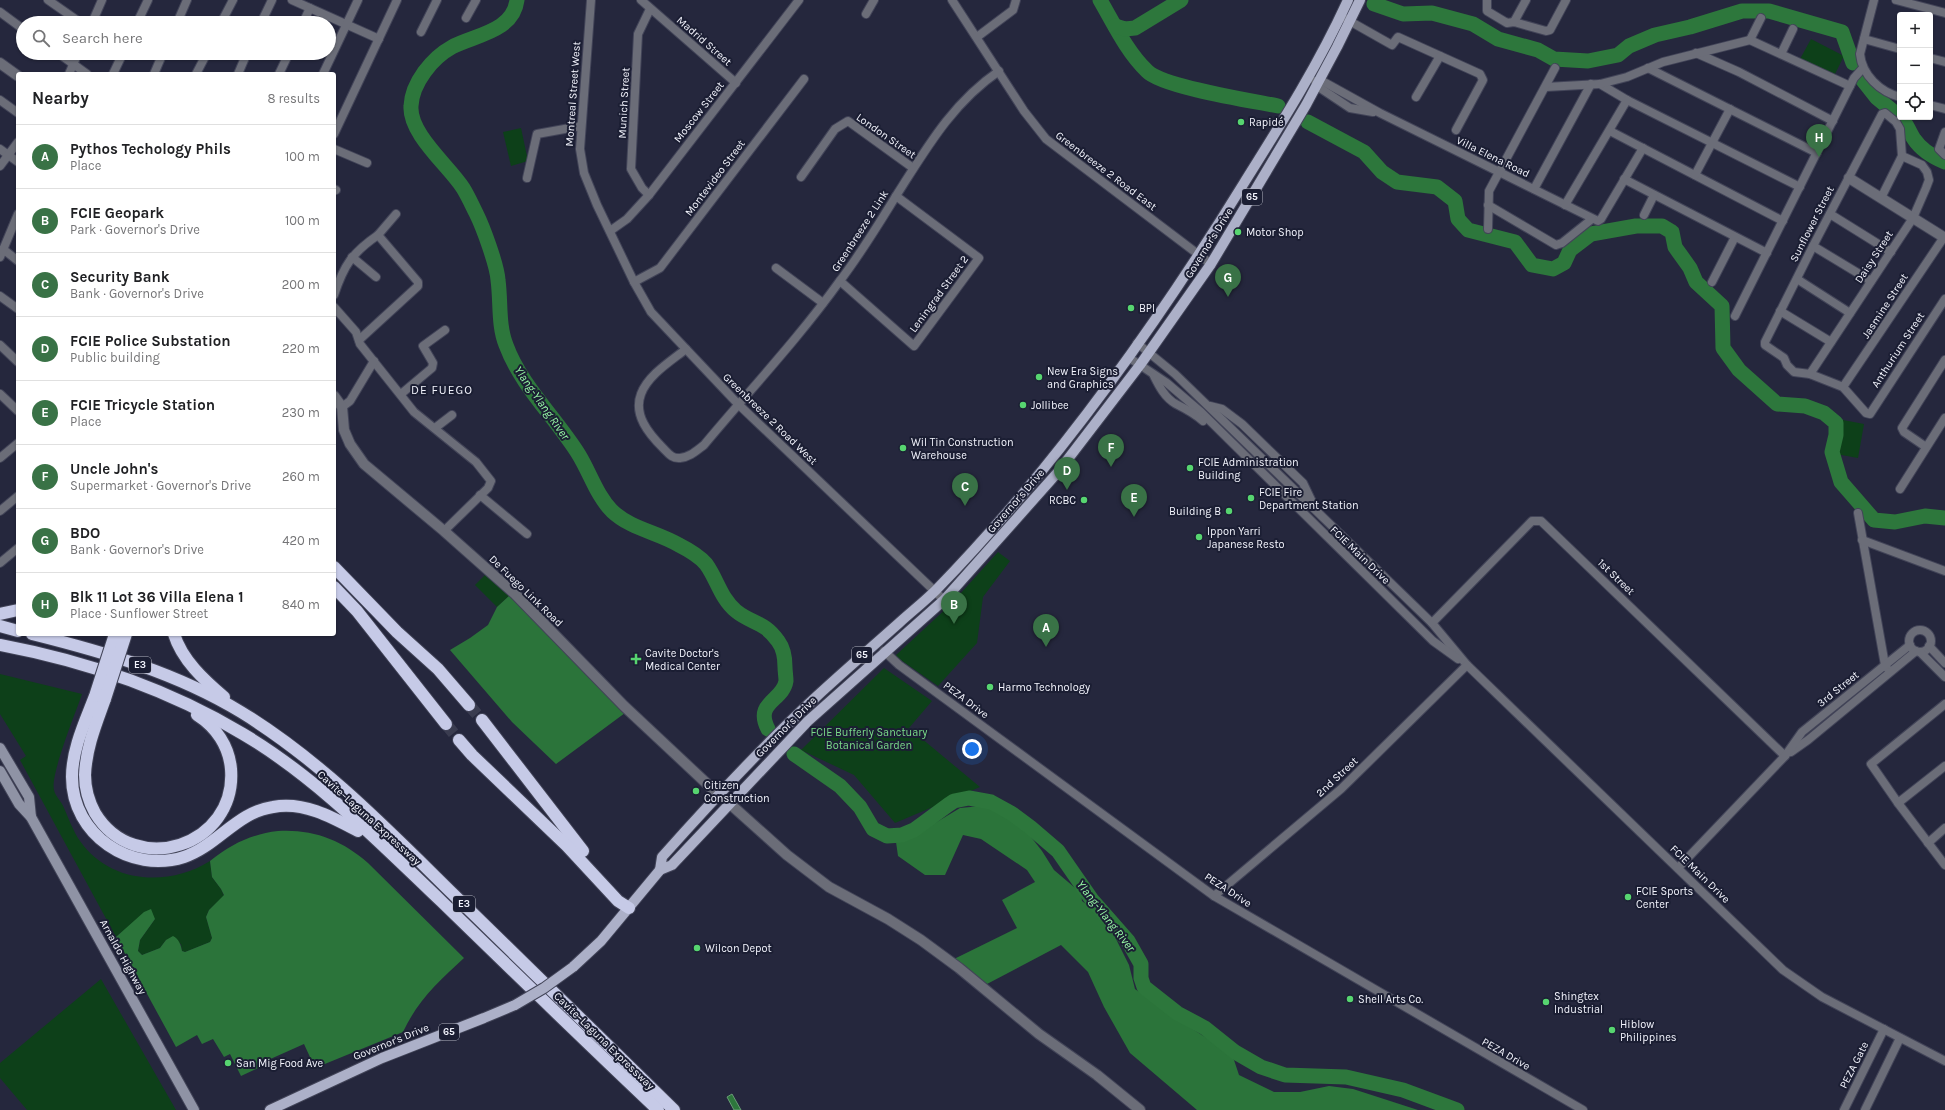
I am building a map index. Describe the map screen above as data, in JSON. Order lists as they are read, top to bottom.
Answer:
{
  "streets": {
    "highway": ["E3", "Cavite–Laguna Expressway"],
    "main road": ["65", "Governor's Drive", "Arnaldo Highway"],
    "street": [
      "Madrid Street",
      "Montreal Street West",
      "Munich Street",
      "Moscow Street",
      "London Street",
      "Villa Elena Road",
      "Greenbreeze 2 Road East",
      "Montevideo Street",
      "Sunflower Street",
      "Greenbreeze 2 Link",
      "Daisy Street",
      "Leningrad Street 2",
      "Jasmine Street",
      "Anthurium Street",
      "Greenbreeze 2 Road West",
      "FCIE Main Drive",
      "1st Street",
      "De Fuego Link Road",
      "3rd Street",
      "PEZA Drive",
      "2nd Street",
      "PEZA Gate"
    ]
  },
  "crossings": [
    ["Madrid Street", "Munich Street"],
    ["Madrid Street", "Moscow Street"],
    ["Montreal Street West", "Moscow Street"],
    ["Montreal Street West", "Greenbreeze 2 Road West"],
    ["Munich Street", "Moscow Street"],
    ["Moscow Street", "Greenbreeze 2 Road West"],
    ["London Street", "Greenbreeze 2 Link"],
    ["Villa Elena Road", "Governor's Drive"],
    ["Greenbreeze 2 Road East", "Greenbreeze 2 Link"],
    ["Greenbreeze 2 Road East", "Governor's Drive"],
    ["Montevideo Street", "Greenbreeze 2 Road West"],
    ["Sunflower Street", "Daisy Street"],
    ["Greenbreeze 2 Link", "Leningrad Street 2"],
    ["Greenbreeze 2 Link", "Greenbreeze 2 Road West"],
    ["Governor's Drive", "Greenbreeze 2 Road West"],
    ["Governor's Drive", "FCIE Main Drive"],
    ["Governor's Drive", "De Fuego Link Road"],
    ["Governor's Drive", "PEZA Drive"],
    ["Jasmine Street", "Anthurium Street"],
    ["FCIE Main Drive", "1st Street"],
    ["FCIE Main Drive", "3rd Street"],
    ["FCIE Main Drive", "2nd Street"],
    ["FCIE Main Drive", "PEZA Gate"],
    ["1st Street", "3rd Street"],
    ["PEZA Drive", "2nd Street"]
  ],
  "districts": ["DE FUEGO"],
  "water": ["Ylang-Ylang River"],
  "parks": ["FCIE Bufferly Sanctuary Botanical Garden"],
  "places": {
    "other": [
      "Rapidé",
      "Motor Shop",
      "BPI",
      "New Era Signs and Graphics",
      "Jollibee",
      "Wil Tin Construction Warehouse",
      "FCIE Administration Building",
      "FCIE Fire Department Station",
      "RCBC",
      "Building B",
      "Ippon Yarri Japanese Resto",
      "Harmo Technology",
      "Citizen Construction",
      "FCIE Sports Center",
      "Wilcon Depot",
      "Shell Arts Co.",
      "Shingtex Industrial",
      "Hiblow Philippines",
      "San Mig Food Ave"
    ],
    "health": ["Cavite Doctor's Medical Center"]
  },
  "page": {
    "map_buttons": ["+", "−"],
    "search": "Search here",
    "heading": ["Nearby", "8 results"],
    "pins": [
      "H",
      "G",
      "F",
      "D",
      "C",
      "E",
      "B",
      "A"
    ],
    "list": [
      {
        "mark": "A",
        "name": "Pythos Techology Phils",
        "note": "Place",
        "value": "100 m"
      },
      {
        "mark": "B",
        "name": "FCIE Geopark",
        "note": "Park · Governor's Drive",
        "value": "100 m"
      },
      {
        "mark": "C",
        "name": "Security Bank",
        "note": "Bank · Governor's Drive",
        "value": "200 m"
      },
      {
        "mark": "D",
        "name": "FCIE Police Substation",
        "note": "Public building",
        "value": "220 m"
      },
      {
        "mark": "E",
        "name": "FCIE Tricycle Station",
        "note": "Place",
        "value": "230 m"
      },
      {
        "mark": "F",
        "name": "Uncle John's",
        "note": "Supermarket · Governor's Drive",
        "value": "260 m"
      },
      {
        "mark": "G",
        "name": "BDO",
        "note": "Bank · Governor's Drive",
        "value": "420 m"
      },
      {
        "mark": "H",
        "name": "Blk 11 Lot 36 Villa Elena 1",
        "note": "Place · Sunflower Street",
        "value": "840 m"
      }
    ]
  }
}
